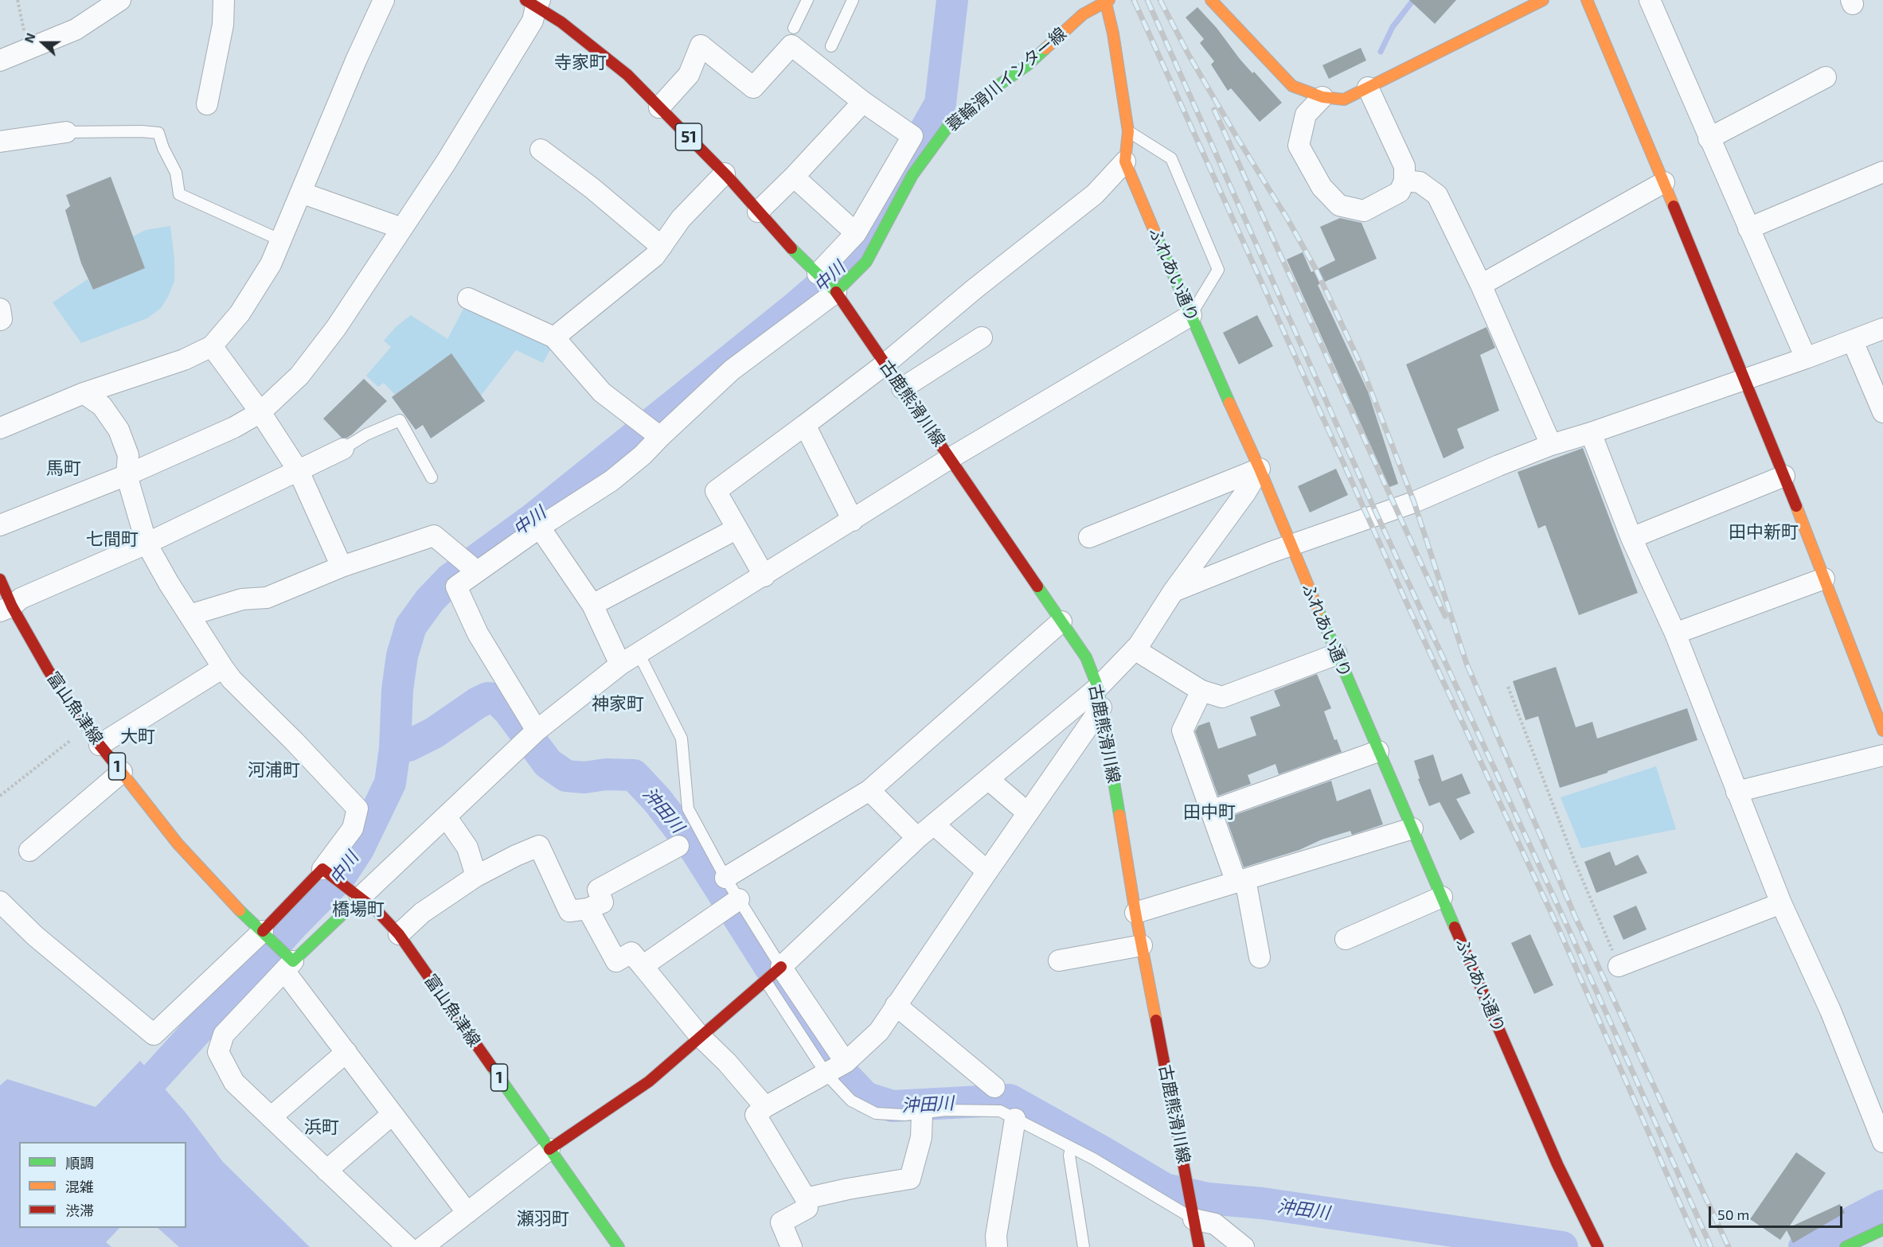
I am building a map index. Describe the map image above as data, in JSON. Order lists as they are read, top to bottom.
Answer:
{
  "streets": {
    "main road": [
      "蓑輪滑川インター線",
      "51",
      "ふれあい通り",
      "古鹿熊滑川線",
      "富山魚津線",
      "1"
    ]
  },
  "crossings": [
    ["蓑輪滑川インター線", "51"],
    ["蓑輪滑川インター線", "古鹿熊滑川線"],
    ["51", "古鹿熊滑川線"]
  ],
  "districts": [
    "寺家町",
    "馬町",
    "田中新町",
    "七間町",
    "神家町",
    "大町",
    "河浦町",
    "田中町",
    "橋場町",
    "浜町",
    "瀬羽町"
  ],
  "water": ["中川", "沖田川"],
  "legend": ["順調", "混雑", "渋滞"],
  "scale_bar": "50 m",
  "north": "left"
}
